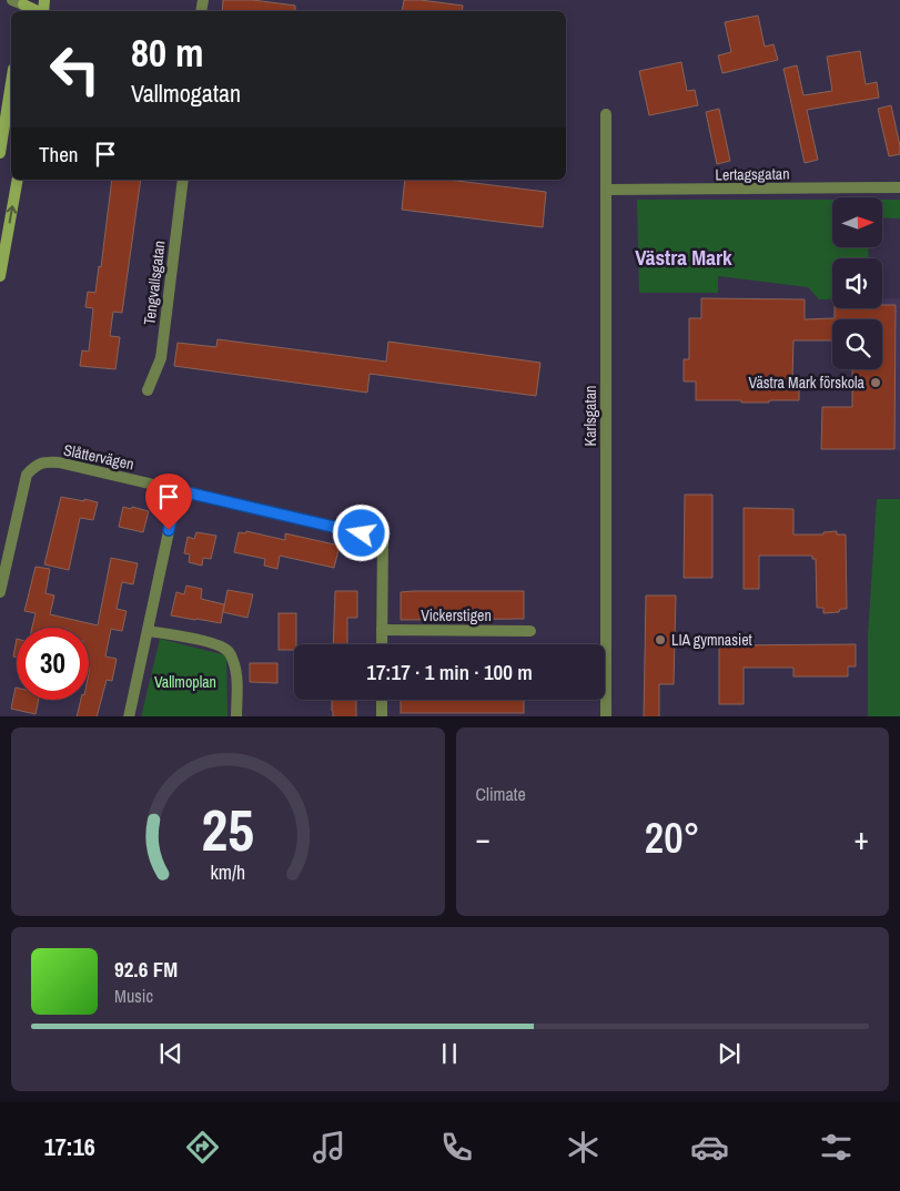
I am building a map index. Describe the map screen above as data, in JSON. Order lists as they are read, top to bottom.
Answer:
{
  "streets": {
    "street": [
      "Lertagsgatan",
      "Tengvallsgatan",
      "Karlsgatan",
      "Slåttervägen",
      "Vickerstigen"
    ]
  },
  "crossings": [
    ["Lertagsgatan", "Karlsgatan"],
    ["Slåttervägen", "Vickerstigen"]
  ],
  "districts": ["Västra Mark"],
  "parks": ["Vallmoplan"],
  "places": ["Västra Mark förskola", "LIA gymnasiet"],
  "north": "right",
  "page": {
    "turn": ["80 m", "Vallmogatan"],
    "then": "Then",
    "limit": "30",
    "trip": "17:17 · 1 min · 100 m",
    "tile": "Climate",
    "heat": ["−", "20°", "+"],
    "song": ["92.6 FM", "Music"],
    "tabs": "17:16",
    "gauge": ["25", "km/h"]
  }
}
